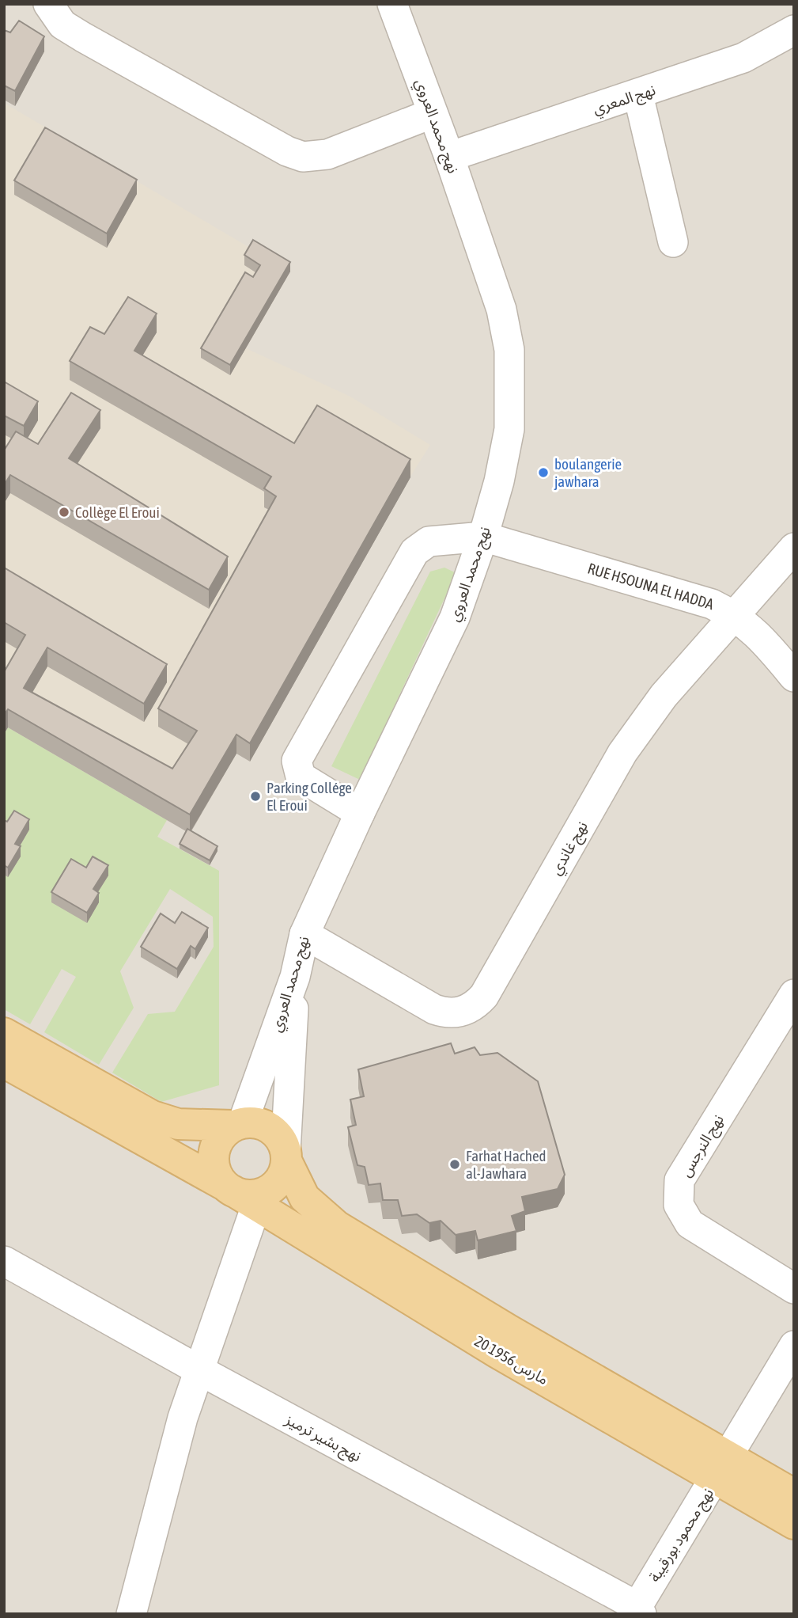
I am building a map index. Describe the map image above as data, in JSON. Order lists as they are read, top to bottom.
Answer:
{
  "streets": {
    "main road": ["20 مارس 1956"],
    "street": [
      "نهج المعري",
      "نهج محمد العروي",
      "RUE HSOUNA EL HADDA",
      "نهج غاندي",
      "نهج النرجس",
      "نهج بشير ترميز",
      "نهج محمود بورقيبة"
    ]
  },
  "crossings": [
    ["نهج المعري", "نهج محمد العروي"],
    ["نهج محمد العروي", "RUE HSOUNA EL HADDA"],
    ["نهج محمد العروي", "نهج غاندي"],
    ["نهج محمد العروي", "20 مارس 1956"],
    ["RUE HSOUNA EL HADDA", "نهج غاندي"],
    ["20 مارس 1956", "نهج محمود بورقيبة"],
    ["نهج بشير ترميز", "نهج محمود بورقيبة"]
  ],
  "places": [
    "boulangerie jawhara",
    "Collège El Eroui",
    "Parking Collége El Eroui",
    "Farhat Hached al-Jawhara"
  ]
}
